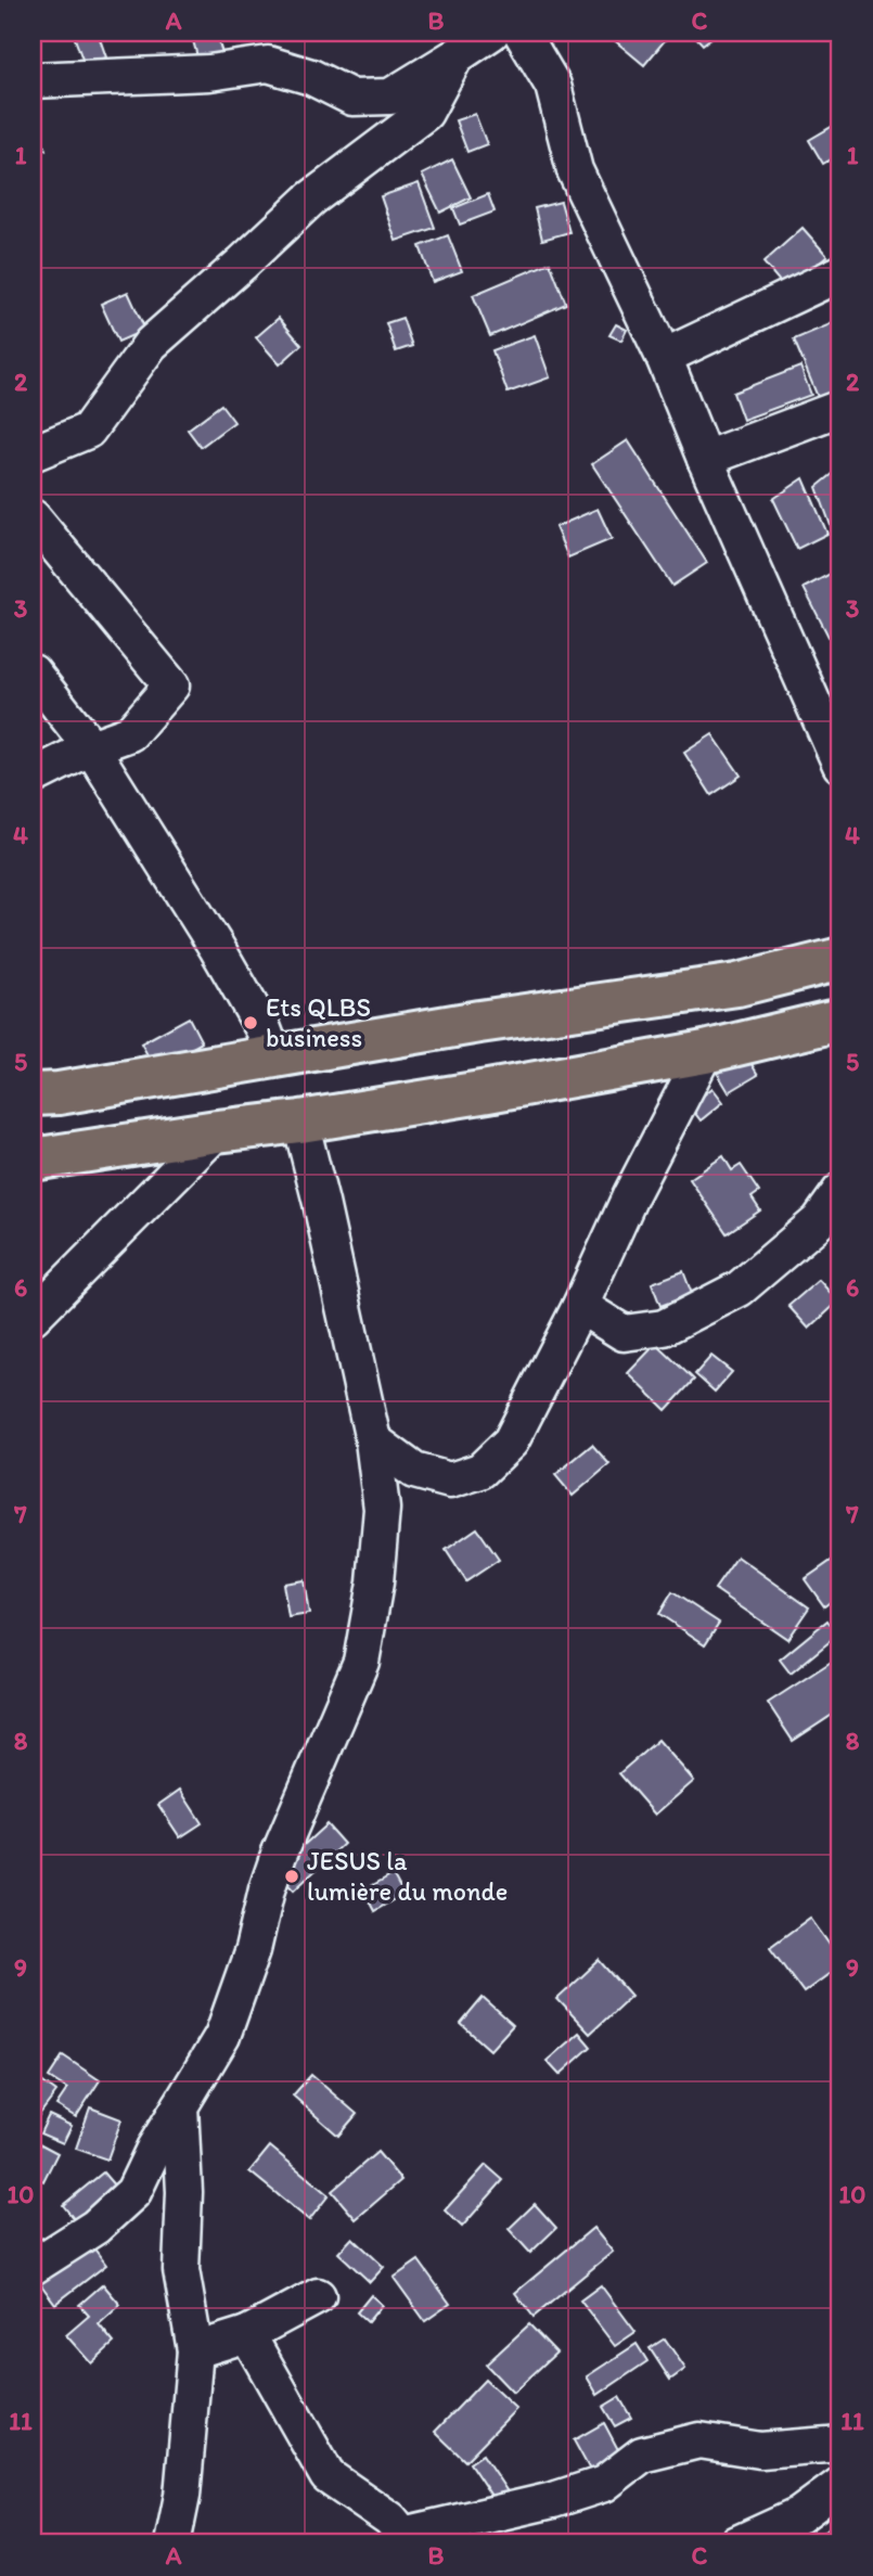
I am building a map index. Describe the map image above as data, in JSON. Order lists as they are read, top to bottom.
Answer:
{
  "places": ["Ets QLBS business", "JESUS la lumière du monde"],
  "grid": {
    "columns": ["A", "B", "C"],
    "rows": [
      "1",
      "2",
      "3",
      "4",
      "5",
      "6",
      "7",
      "8",
      "9",
      "10",
      "11"
    ]
  }
}
